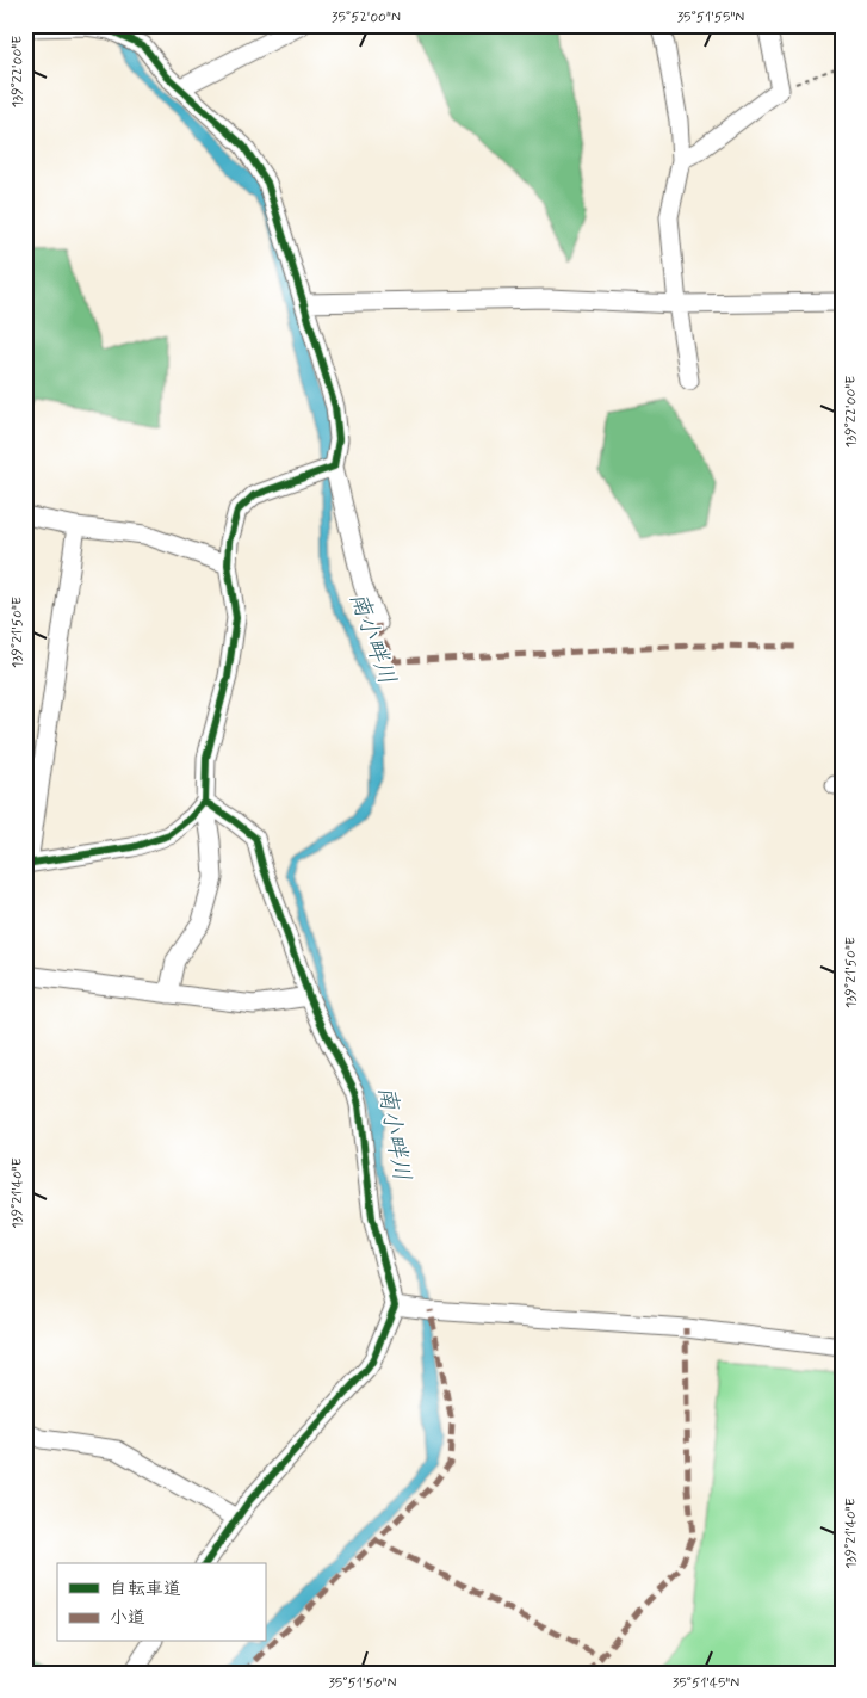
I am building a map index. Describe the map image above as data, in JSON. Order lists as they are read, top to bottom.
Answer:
{
  "water": ["南小畔川"],
  "legend": ["自転車道", "小道"],
  "coordinates": [
    "35°52'00\"N",
    "35°51'55\"N",
    "139°22'00\"E",
    "139°21'50\"E",
    "139°21'40\"E",
    "35°51'50\"N",
    "35°51'45\"N"
  ]
}
